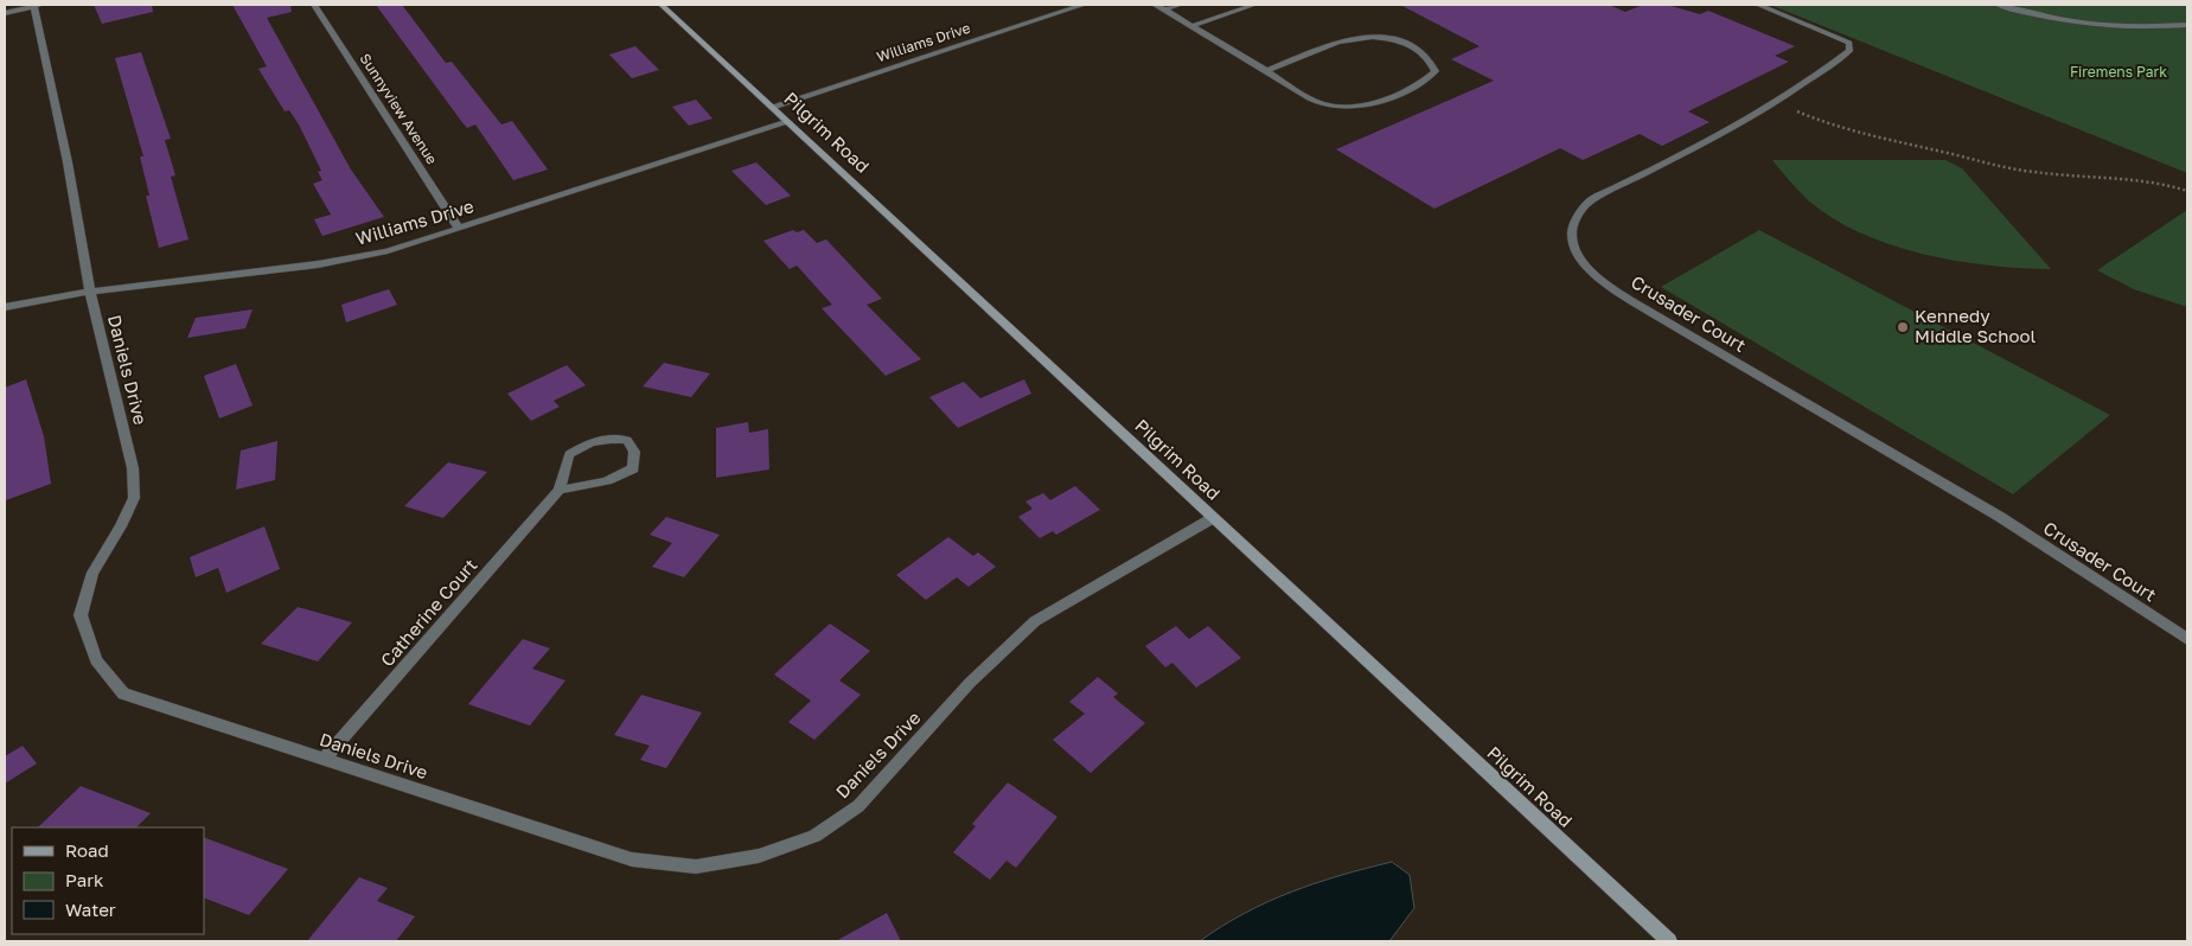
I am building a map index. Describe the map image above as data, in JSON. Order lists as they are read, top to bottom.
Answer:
{
  "streets": {
    "street": [
      "Williams Drive",
      "Sunnyview Avenue",
      "Pilgrim Road",
      "Crusader Court",
      "Daniels Drive",
      "Catherine Court"
    ]
  },
  "crossings": [
    ["Williams Drive", "Sunnyview Avenue"],
    ["Williams Drive", "Pilgrim Road"],
    ["Williams Drive", "Daniels Drive"],
    ["Pilgrim Road", "Daniels Drive"],
    ["Daniels Drive", "Catherine Court"]
  ],
  "parks": ["Firemens Park"],
  "places": ["Kennedy Middle School"],
  "legend": ["Road", "Park", "Water"]
}
